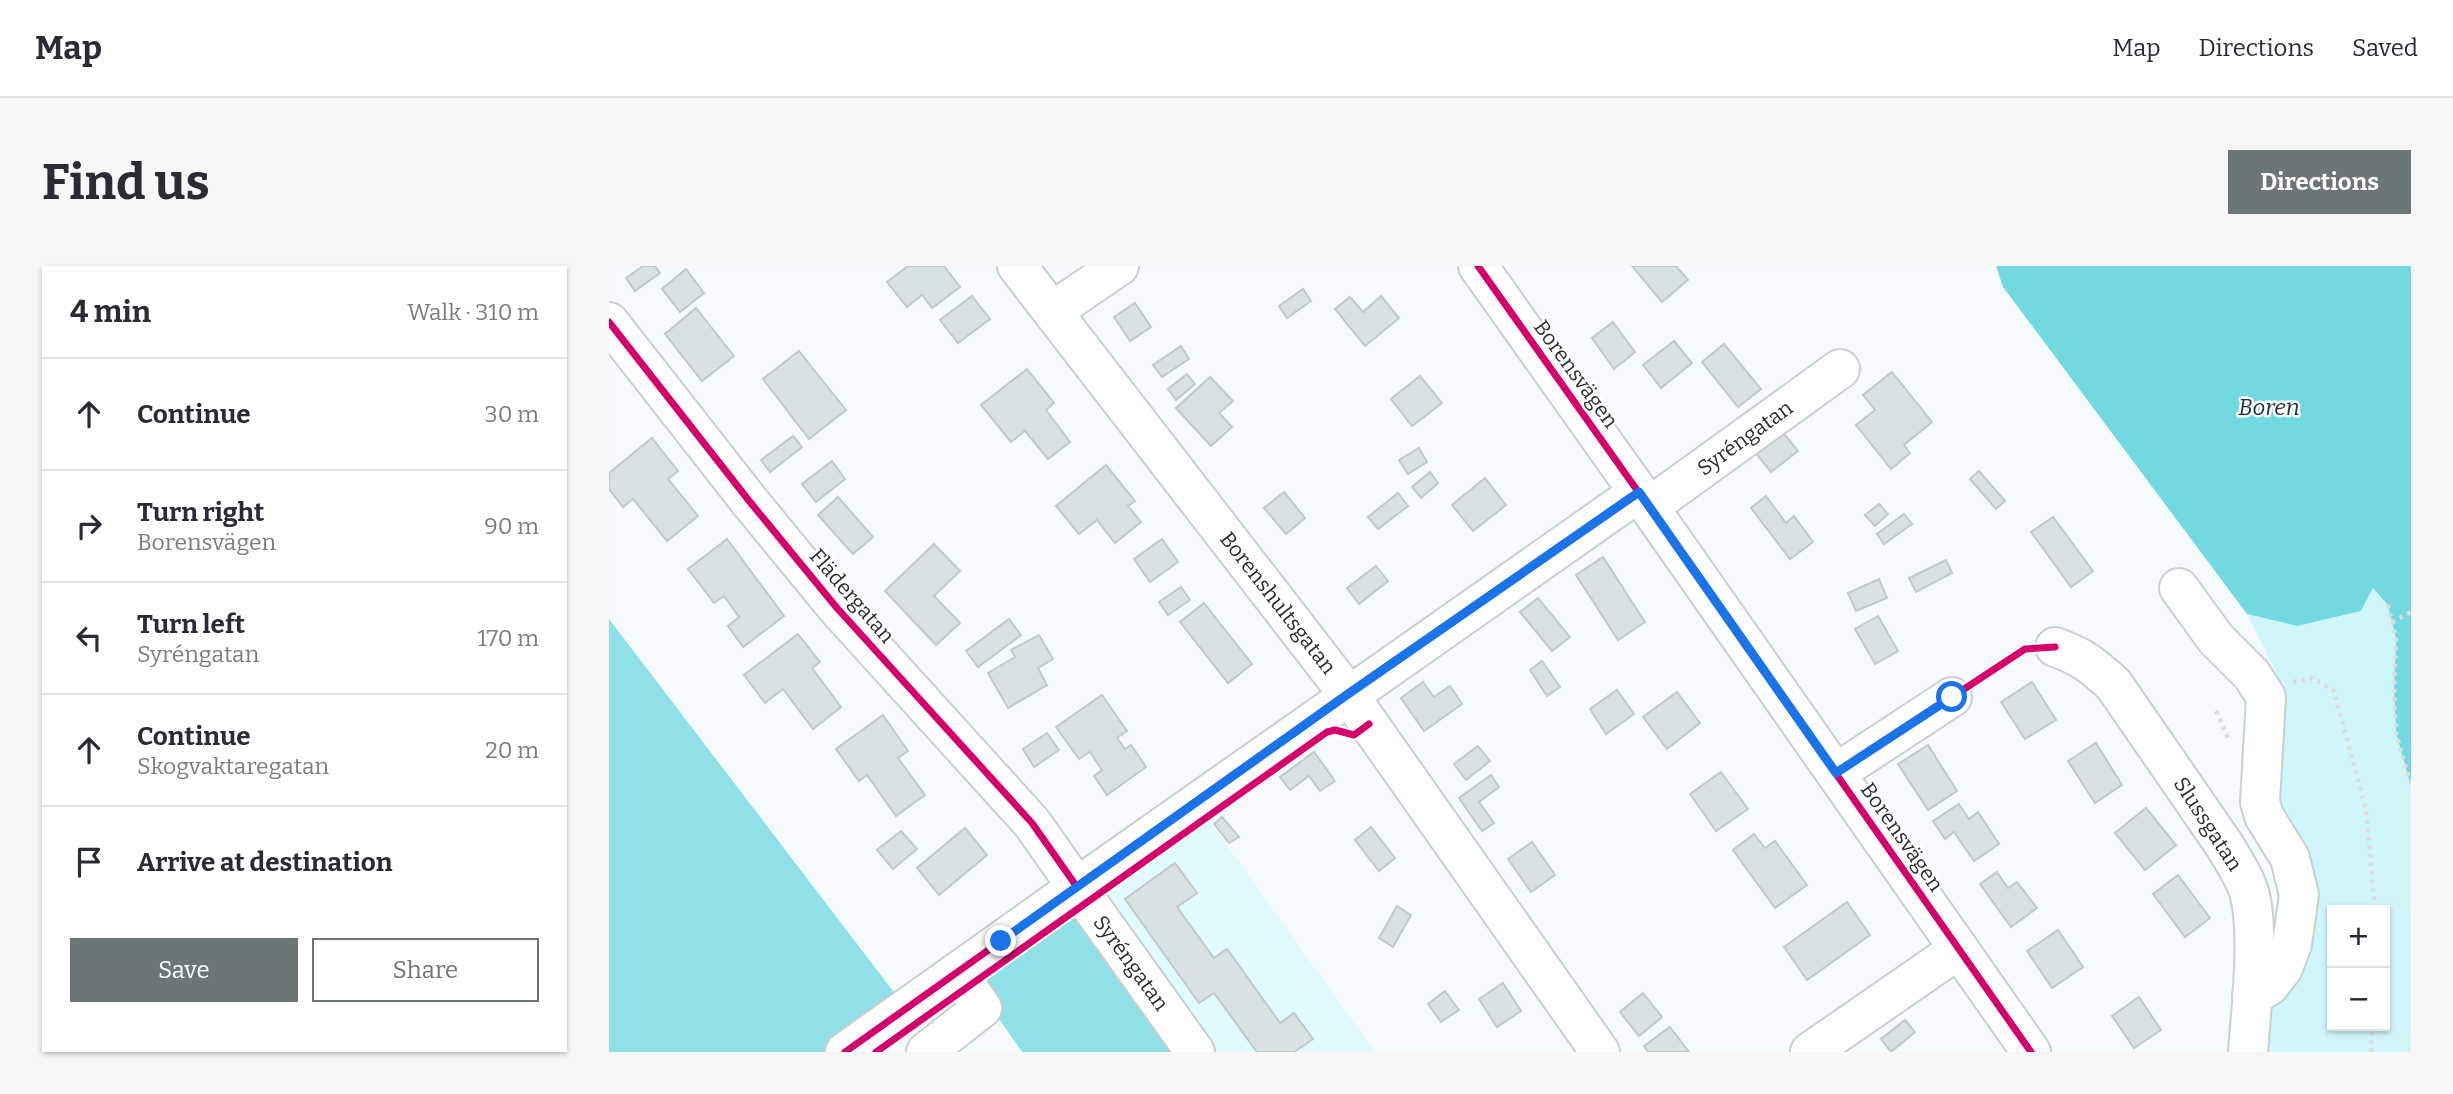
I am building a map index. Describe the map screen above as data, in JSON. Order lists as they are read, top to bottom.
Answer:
{
  "streets": {
    "street": [
      "Borensvägen",
      "Syréngatan",
      "Flädergatan",
      "Borenshultsgatan",
      "Slussgatan"
    ]
  },
  "crossings": [
    ["Borensvägen", "Syréngatan"],
    ["Syréngatan", "Flädergatan"],
    ["Syréngatan", "Borenshultsgatan"]
  ],
  "water": ["Boren"],
  "page": {
    "header": "Map",
    "nav": ["Map", "Directions", "Saved"],
    "buttons": [
      "Directions",
      ["Save", "Share"]
    ],
    "title": "Find us",
    "heading": ["4 min", "Walk · 310 m"],
    "list": [
      ["Continue", "30 m"],
      ["Turn right", "Borensvägen", "90 m"],
      ["Turn left", "Syréngatan", "170 m"],
      ["Continue", "Skogvaktaregatan", "20 m"],
      "Arrive at destination"
    ],
    "map_buttons": ["+", "−"]
  }
}
